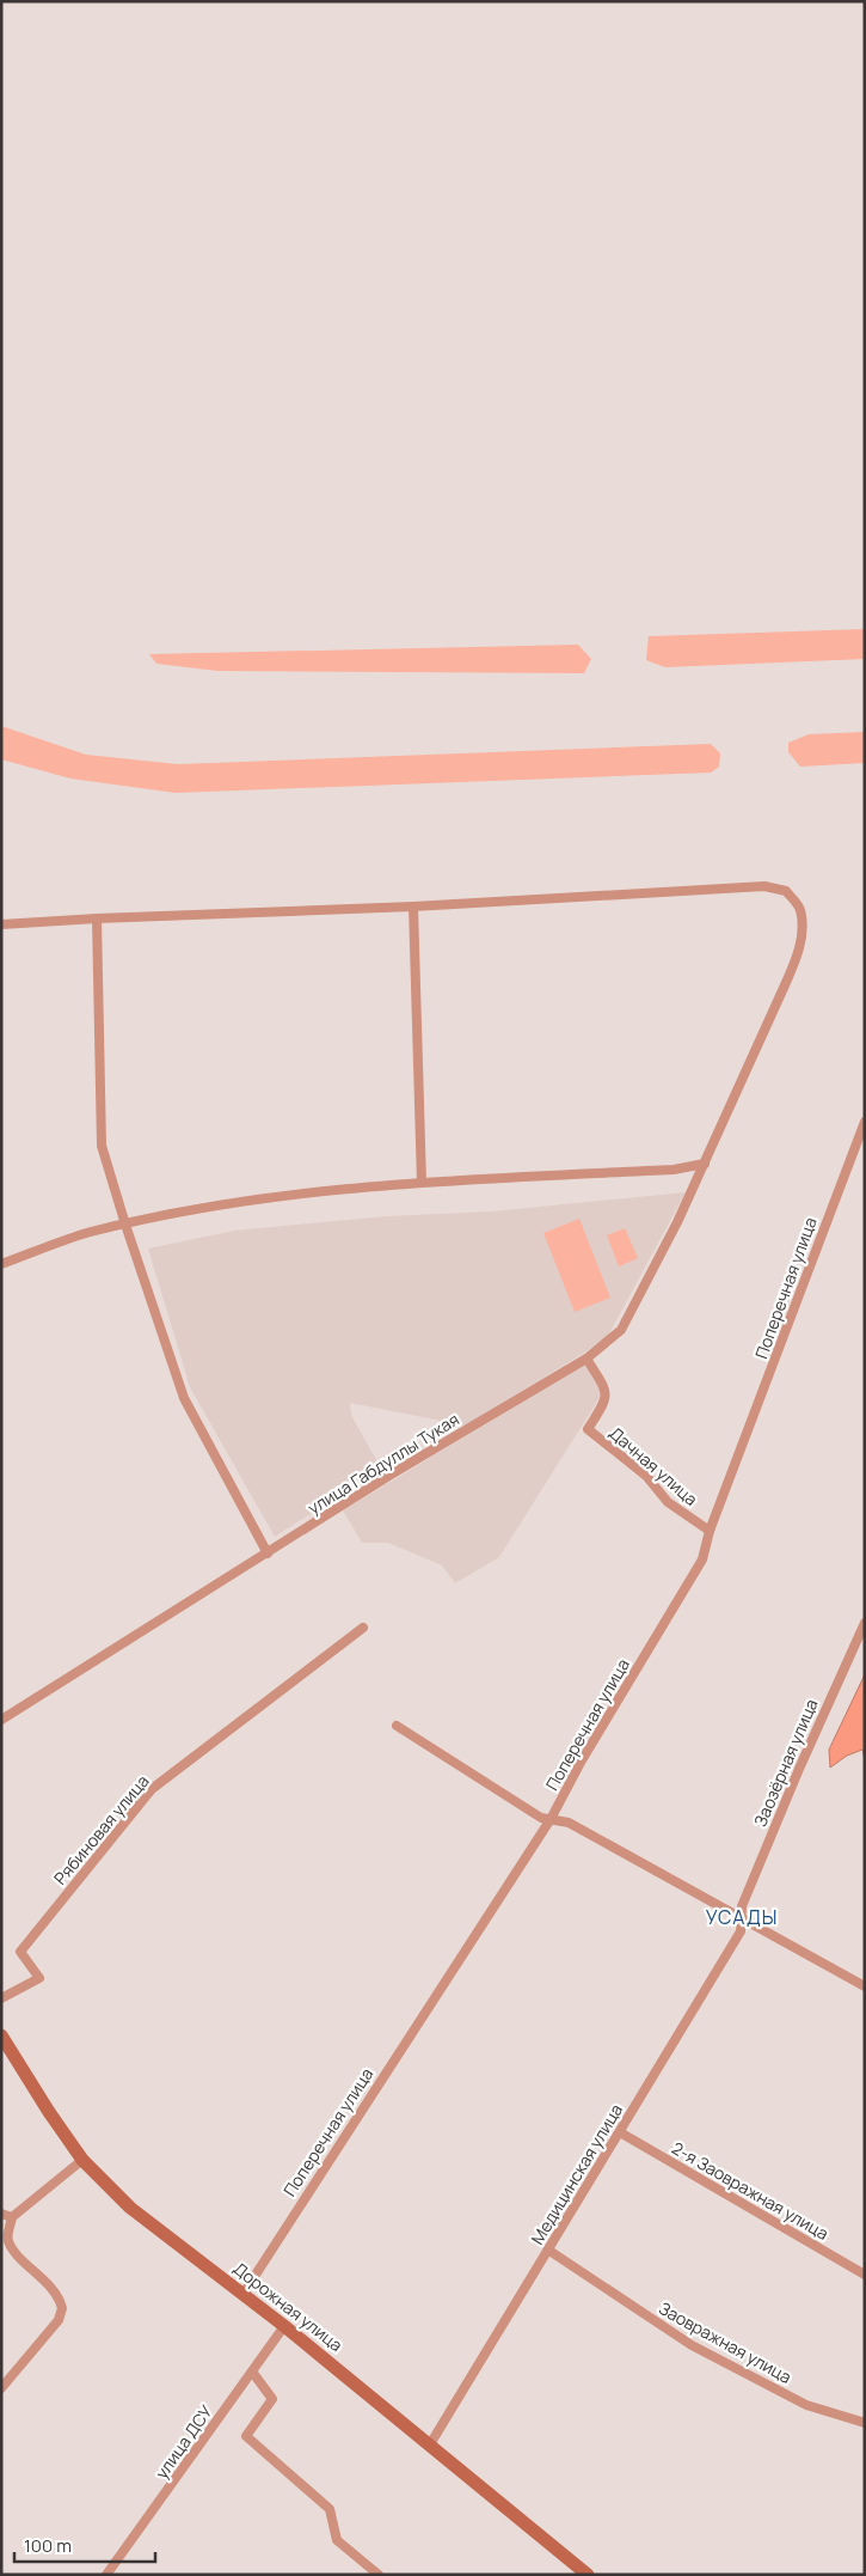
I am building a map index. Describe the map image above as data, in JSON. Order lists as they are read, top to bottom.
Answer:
{
  "streets": {
    "street": [
      "Поперечная улица",
      "улица Габдуллы Тукая",
      "Дачная улица",
      "Заозёрная улица",
      "Рябиновая улица",
      "Медицинская улица",
      "2-я Заовражная улица",
      "Дорожная улица",
      "Заовражная улица",
      "улица ДСУ"
    ]
  },
  "crossings": [
    ["Поперечная улица", "Дачная улица"],
    ["Поперечная улица", "Дорожная улица"],
    ["улица Габдуллы Тукая", "Дачная улица"],
    ["Заозёрная улица", "Медицинская улица"],
    ["Медицинская улица", "2-я Заовражная улица"],
    ["Медицинская улица", "Дорожная улица"],
    ["Медицинская улица", "Заовражная улица"],
    ["Дорожная улица", "улица ДСУ"]
  ],
  "districts": ["УСАДЫ"],
  "scale_bar": "100 m"
}
